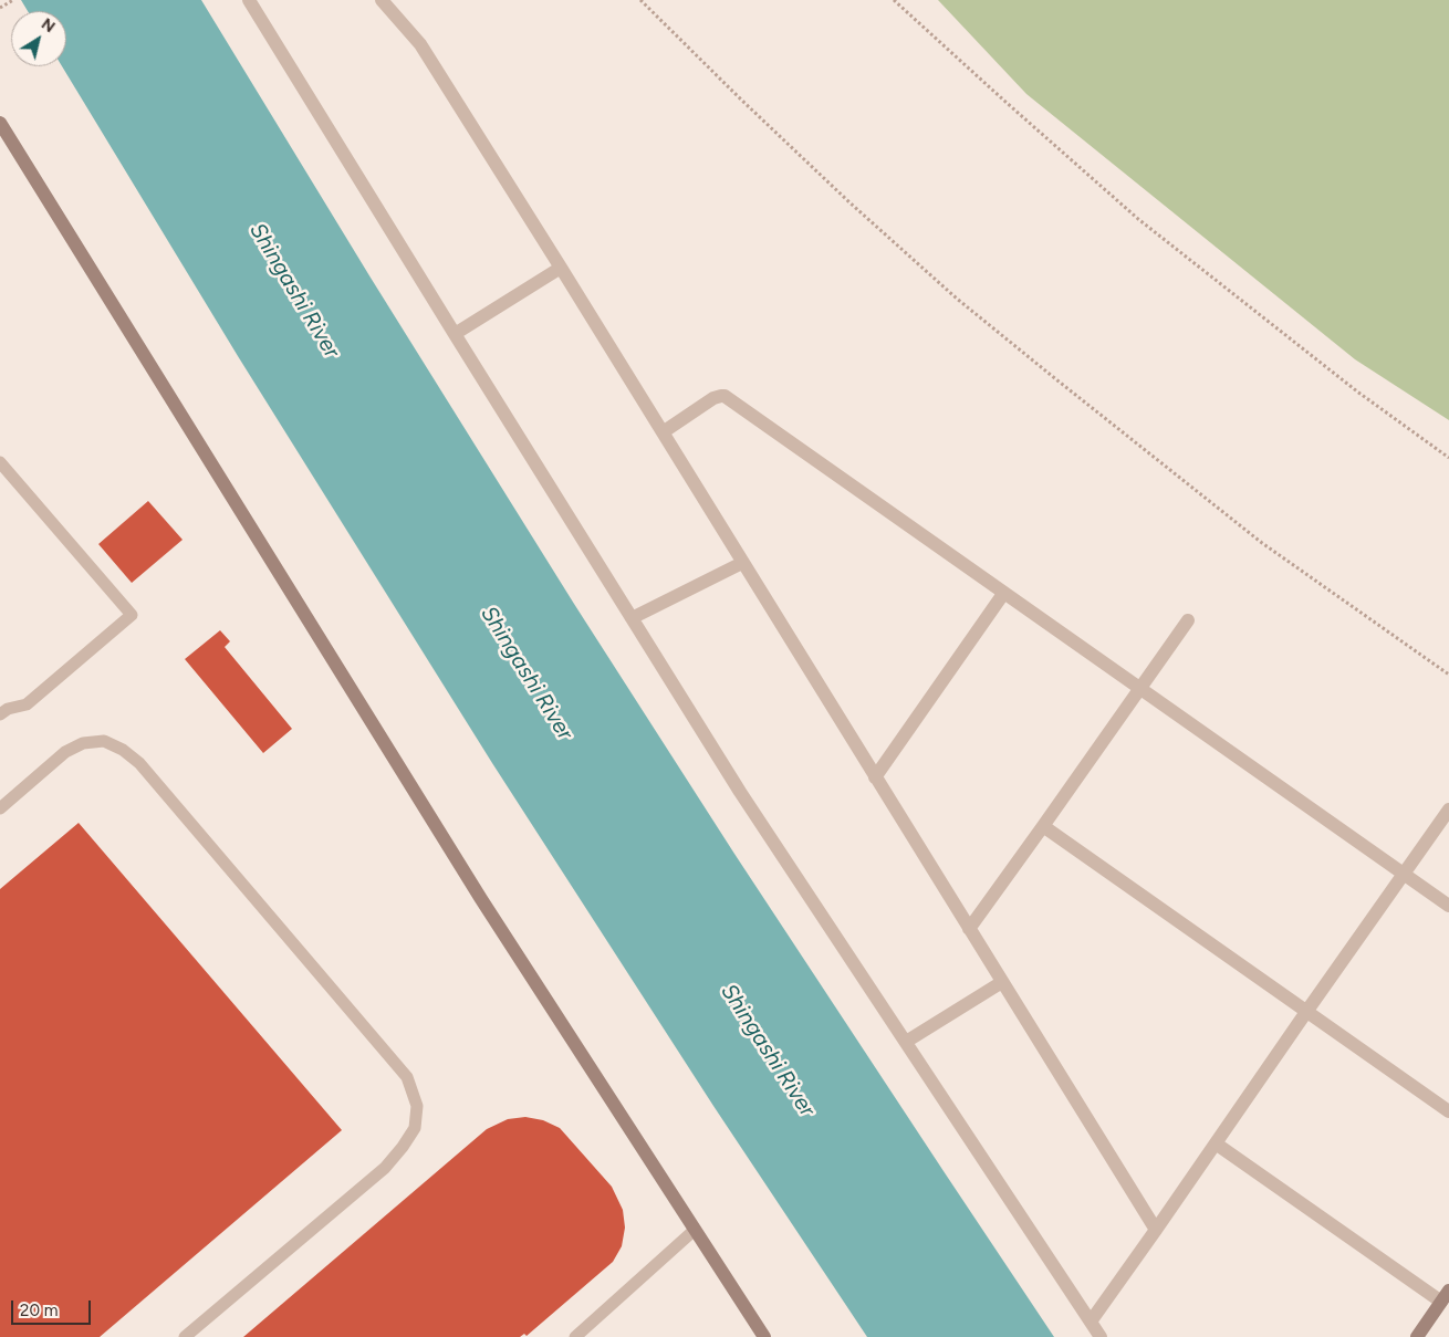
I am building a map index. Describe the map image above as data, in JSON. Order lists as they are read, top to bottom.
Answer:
{
  "water": ["Shingashi River"],
  "scale_bar": "20 m",
  "north": "top right"
}
